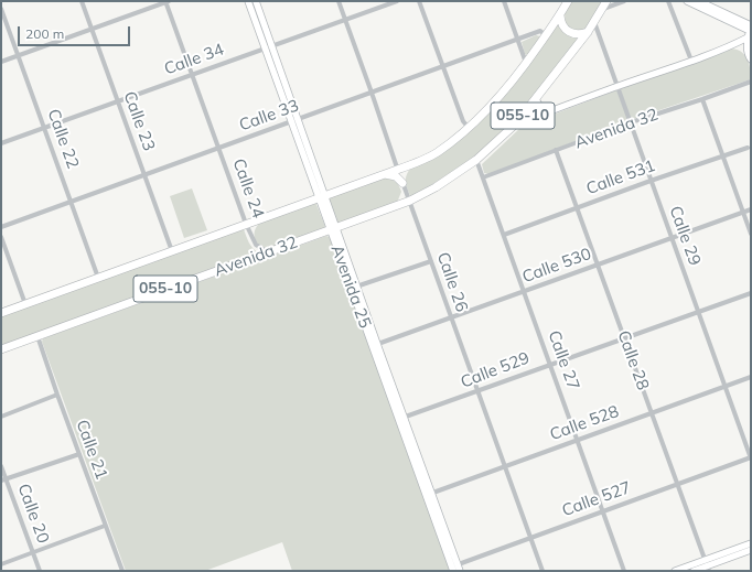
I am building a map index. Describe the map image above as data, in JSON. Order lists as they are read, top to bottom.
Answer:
{
  "streets": {
    "highway": ["055-10", "Avenida 32"],
    "main road": ["Avenida 25"],
    "street": [
      "Calle 34",
      "Calle 33",
      "Calle 23",
      "Calle 22",
      "Calle 531",
      "Calle 24",
      "Calle 29",
      "Calle 530",
      "Calle 26",
      "Calle 27",
      "Calle 28",
      "Calle 529",
      "Calle 528",
      "Calle 21",
      "Calle 527",
      "Calle 20"
    ]
  },
  "crossings": [
    ["Calle 34", "Calle 23"],
    ["Calle 34", "Calle 22"],
    ["Calle 34", "Calle 24"],
    ["Calle 34", "Calle 26"],
    ["Calle 34", "Avenida 25"],
    ["Calle 33", "055-10"],
    ["Calle 33", "Calle 23"],
    ["Calle 33", "Calle 22"],
    ["Calle 33", "Calle 24"],
    ["Calle 33", "Calle 26"],
    ["Calle 33", "Avenida 25"],
    ["055-10", "Avenida 32"],
    ["055-10", "Calle 29"],
    ["055-10", "Calle 26"],
    ["055-10", "Calle 27"],
    ["Calle 23", "Avenida 32"],
    ["Avenida 32", "Calle 22"],
    ["Avenida 32", "Calle 24"],
    ["Avenida 32", "Calle 29"],
    ["Avenida 32", "Calle 26"],
    ["Avenida 32", "Avenida 25"],
    ["Avenida 32", "Calle 27"],
    ["Avenida 32", "Calle 28"],
    ["Avenida 32", "Calle 21"],
    ["Calle 531", "Calle 29"],
    ["Calle 531", "Calle 27"],
    ["Calle 531", "Calle 28"],
    ["Calle 29", "Calle 530"],
    ["Calle 29", "Calle 529"],
    ["Calle 29", "Calle 528"],
    ["Calle 29", "Calle 527"],
    ["Calle 530", "Calle 26"],
    ["Calle 530", "Avenida 25"],
    ["Calle 530", "Calle 27"],
    ["Calle 530", "Calle 28"],
    ["Calle 26", "Calle 529"],
    ["Calle 26", "Calle 528"],
    ["Calle 26", "Calle 527"],
    ["Avenida 25", "Calle 529"],
    ["Avenida 25", "Calle 528"],
    ["Avenida 25", "Calle 527"],
    ["Calle 27", "Calle 529"],
    ["Calle 27", "Calle 528"],
    ["Calle 27", "Calle 527"],
    ["Calle 28", "Calle 529"],
    ["Calle 28", "Calle 528"],
    ["Calle 28", "Calle 527"]
  ],
  "scale_bar": "200 m"
}
